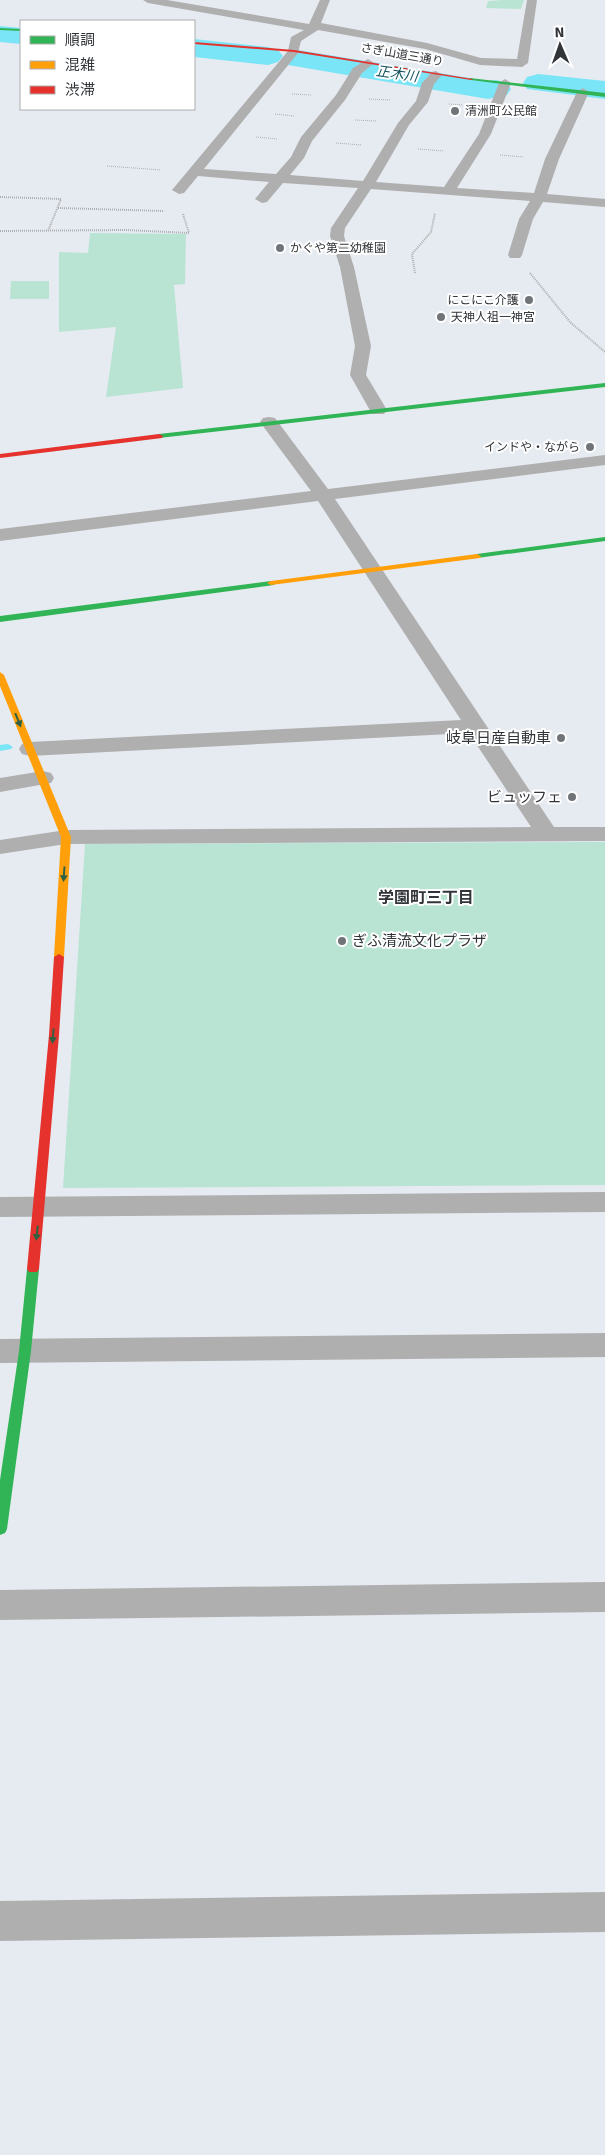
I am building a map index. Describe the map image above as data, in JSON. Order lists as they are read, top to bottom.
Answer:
{
  "streets": {
    "street": ["さぎ山道三通り"]
  },
  "districts": ["学園町三丁目"],
  "water": ["正木川"],
  "places": [
    "清洲町公民館",
    "かぐや第二幼稚園",
    "にこにこ介護",
    "天神人祖一神宮",
    "インドや・ながら",
    "岐阜日産自動車",
    "ビュッフェ",
    "ぎふ清流文化プラザ"
  ],
  "legend": ["順調", "混雑", "渋滞"],
  "north": "top"
}
